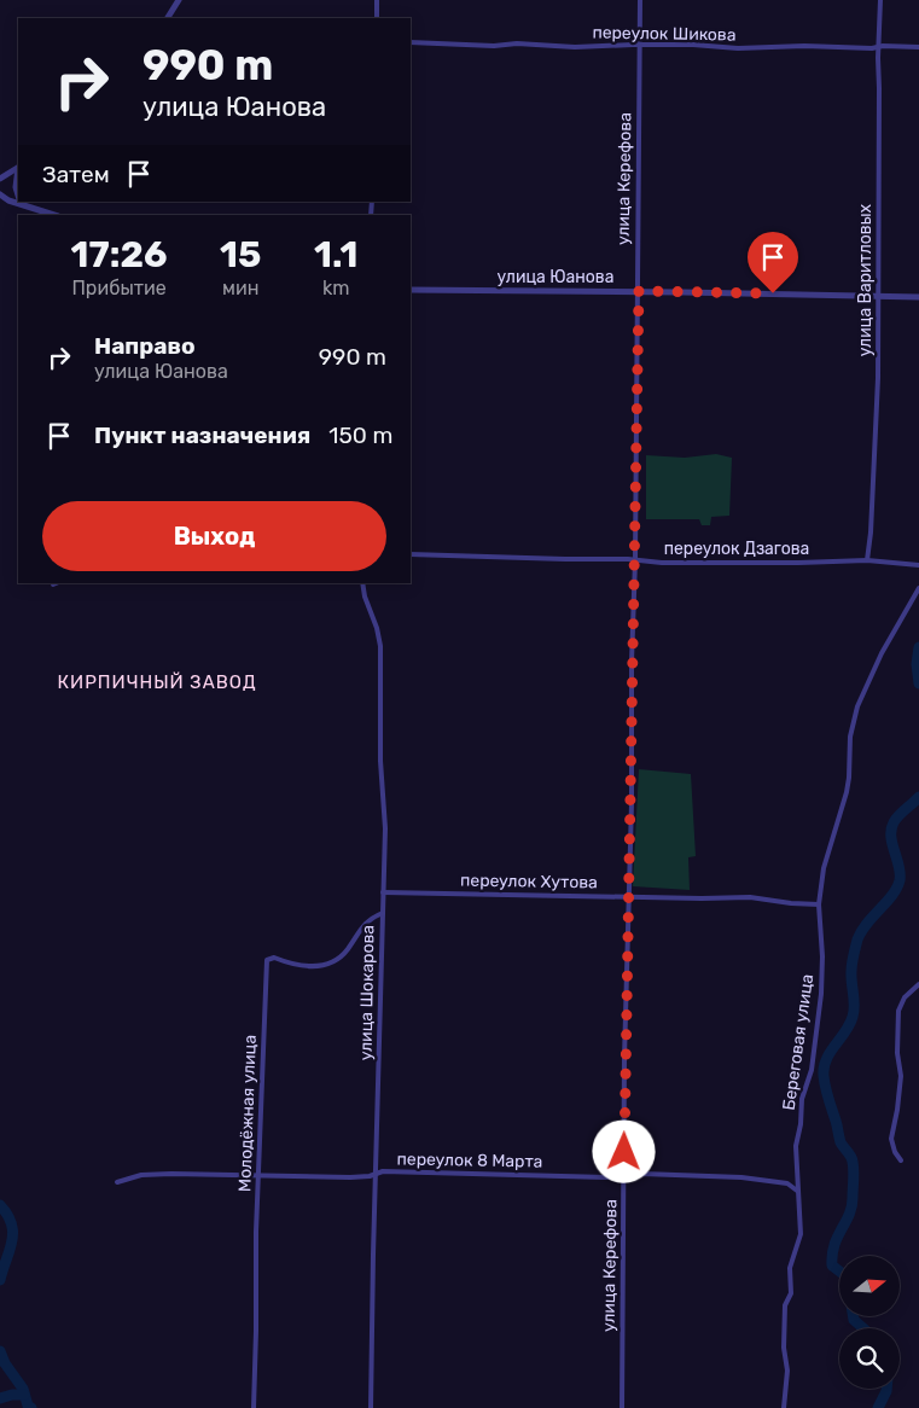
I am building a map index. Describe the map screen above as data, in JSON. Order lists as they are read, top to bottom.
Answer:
{
  "streets": {
    "street": [
      "переулок Шикова",
      "улица Керефова",
      "улица Юанова",
      "улица Варитловых",
      "переулок Дзагова",
      "переулок Хутова",
      "улица Шокарова",
      "Береговая улица",
      "Молодёжная улица",
      "переулок 8 Марта"
    ]
  },
  "crossings": [
    ["переулок Шикова", "улица Керефова"],
    ["переулок Шикова", "улица Варитловых"],
    ["улица Керефова", "улица Юанова"],
    ["улица Керефова", "переулок Дзагова"],
    ["улица Керефова", "переулок Хутова"],
    ["улица Керефова", "переулок 8 Марта"],
    ["улица Юанова", "улица Варитловых"],
    ["улица Варитловых", "переулок Дзагова"],
    ["переулок Хутова", "улица Шокарова"],
    ["переулок Хутова", "Береговая улица"],
    ["улица Шокарова", "Молодёжная улица"],
    ["улица Шокарова", "переулок 8 Марта"],
    ["Молодёжная улица", "переулок 8 Марта"]
  ],
  "districts": ["КИРПИЧНЫЙ ЗАВОД"],
  "north": "right",
  "page": {
    "turn": ["990 m", "улица Юанова"],
    "then": "Затем",
    "eta": [
      "17:26",
      "Прибытие",
      "15",
      "мин",
      "1.1",
      "km"
    ],
    "list": [
      {
        "name": "Направо",
        "note": "улица Юанова",
        "value": "990 m"
      },
      {
        "name": "Пункт назначения",
        "value": "150 m"
      }
    ],
    "buttons": "Выход"
  }
}
